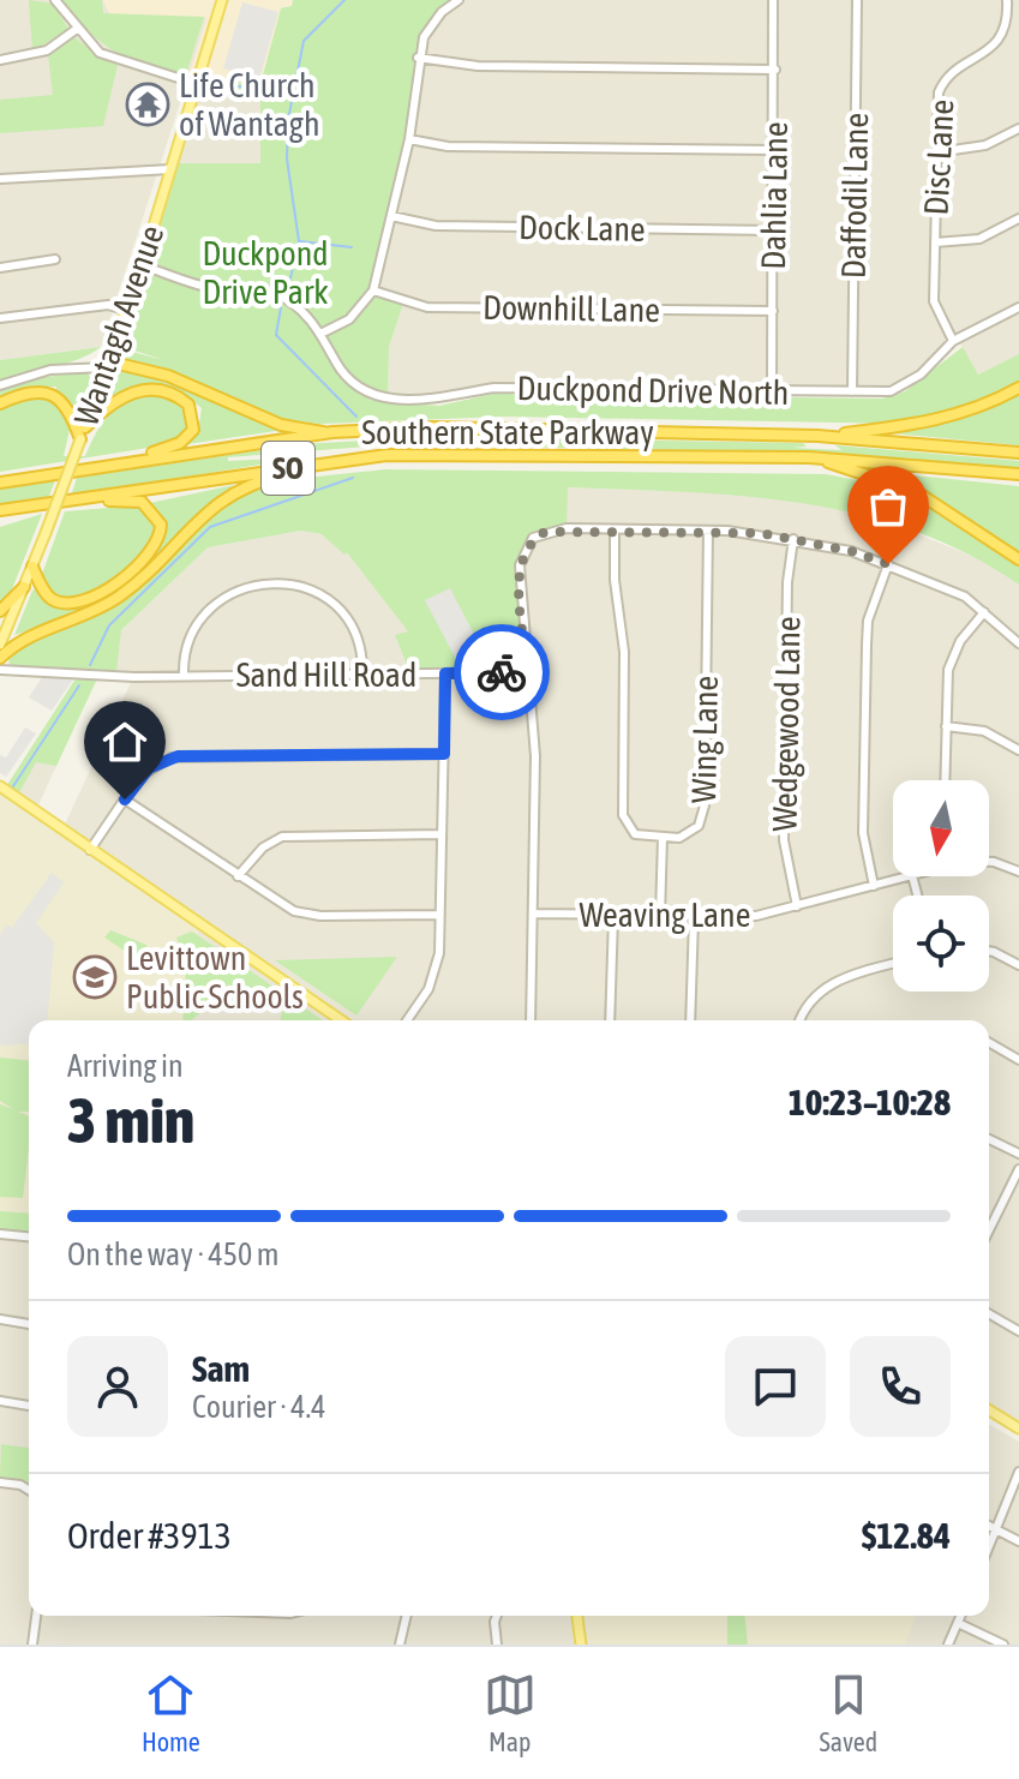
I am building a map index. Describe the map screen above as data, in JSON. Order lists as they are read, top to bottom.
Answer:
{
  "streets": {
    "highway": ["Southern State Parkway", "SO"],
    "main road": ["Wantagh Avenue"],
    "street": [
      "Disc Lane",
      "Dahlia Lane",
      "Daffodil Lane",
      "Dock Lane",
      "Downhill Lane",
      "Duckpond Drive North",
      "Sand Hill Road",
      "Wedgewood Lane",
      "Wing Lane",
      "Weaving Lane"
    ]
  },
  "crossings": [
    ["Disc Lane", "Duckpond Drive North"],
    ["Dahlia Lane", "Dock Lane"],
    ["Dahlia Lane", "Downhill Lane"],
    ["Dahlia Lane", "Duckpond Drive North"],
    ["Daffodil Lane", "Duckpond Drive North"],
    ["Wantagh Avenue", "Duckpond Drive North"],
    ["Wedgewood Lane", "Weaving Lane"],
    ["Wing Lane", "Weaving Lane"]
  ],
  "parks": ["Duckpond Drive Park"],
  "places": {
    "temple": ["Life Church of Wantagh"],
    "school or university": ["Levittown Public Schools"]
  },
  "north": "bottom",
  "page": {
    "heading": ["3 min", "Arriving in", "10:23–10:28"],
    "panel": [
      "Sam",
      "Courier · 4.4",
      "Order #3913",
      "$12.84"
    ],
    "bar": "On the way · 450 m",
    "tabs": ["Home", "Map", "Saved"]
  }
}
